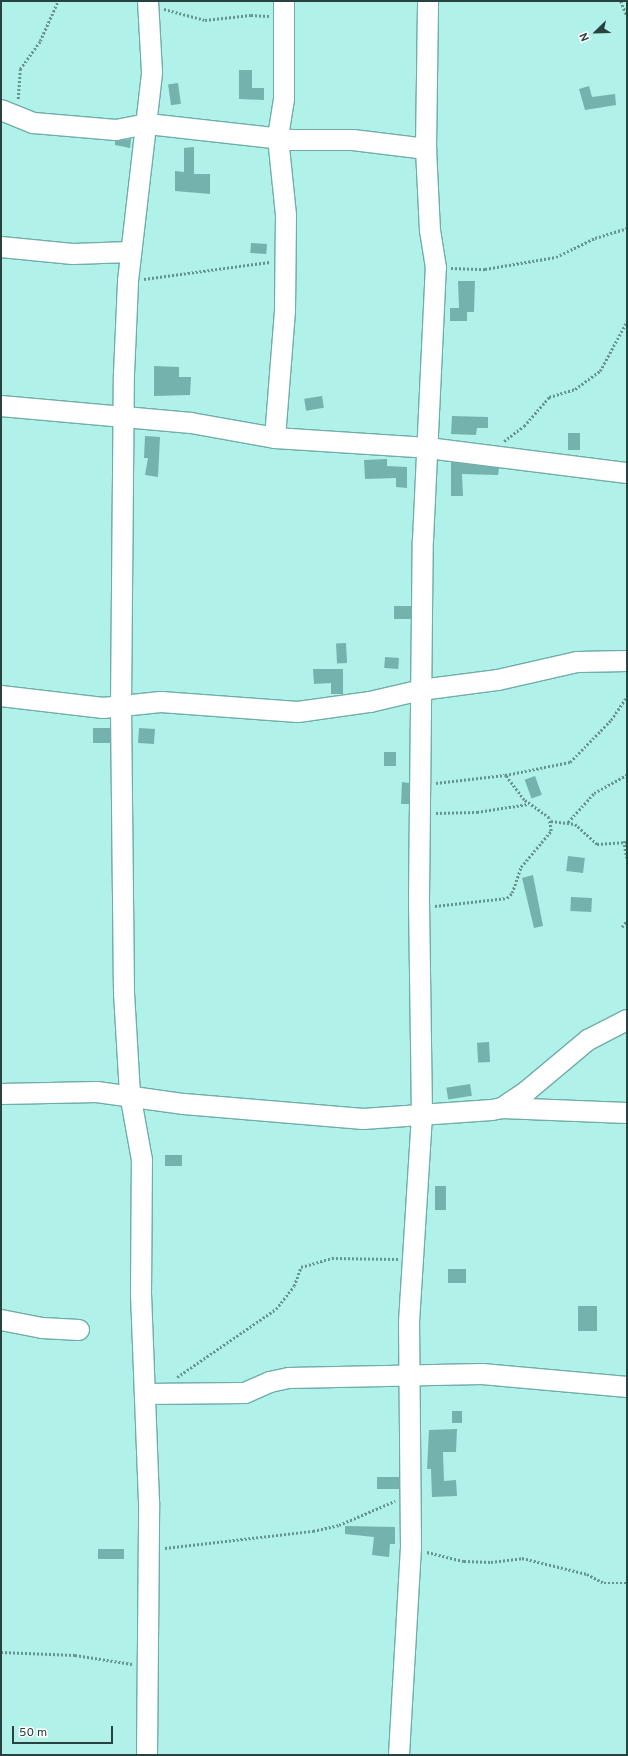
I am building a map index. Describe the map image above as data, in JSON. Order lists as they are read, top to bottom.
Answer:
{
  "scale_bar": "50 m",
  "north": "bottom left"
}
